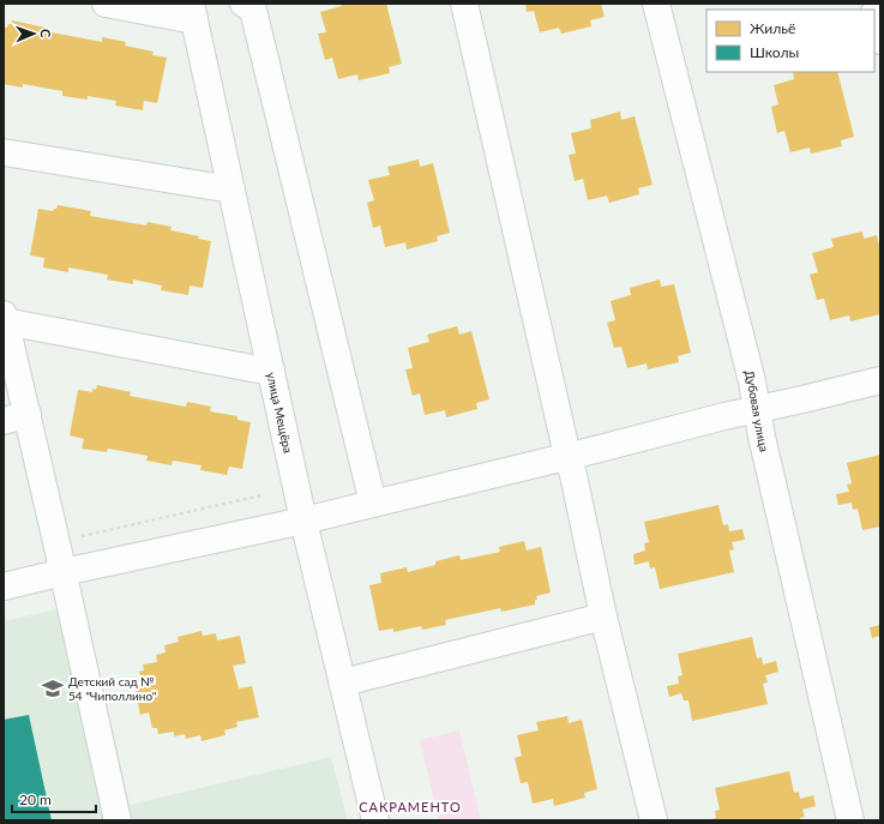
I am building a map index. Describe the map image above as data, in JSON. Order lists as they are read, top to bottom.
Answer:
{
  "streets": {
    "street": ["Дубовая улица", "улица Мещёра"]
  },
  "districts": ["САКРАМЕНТО"],
  "places": {
    "school or university": ["Детский сад № 54 \"Чиполлино\""]
  },
  "legend": ["Жильё", "Школы"],
  "scale_bar": "20 m",
  "north": "right"
}
